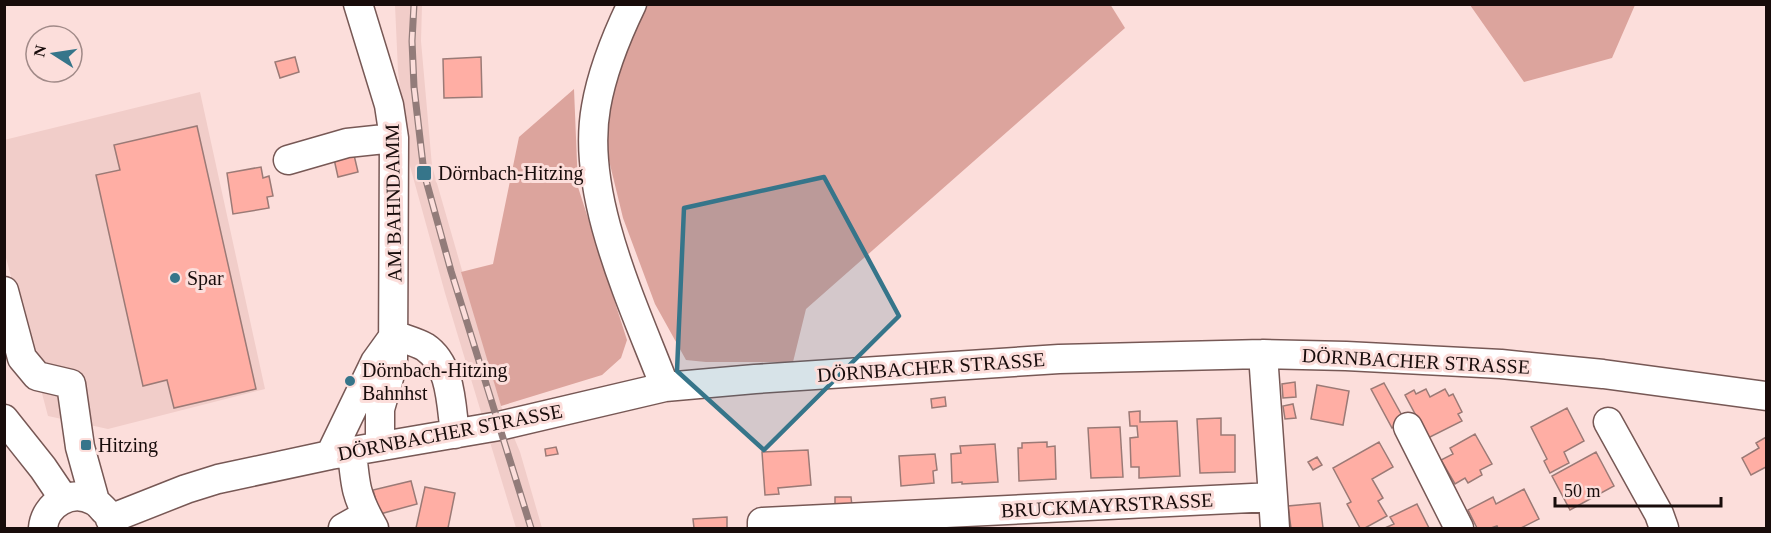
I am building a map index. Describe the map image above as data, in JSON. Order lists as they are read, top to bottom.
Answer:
{
  "streets": {
    "street": ["AM BAHNDAMM", "DÖRNBACHER STRASSE", "BRUCKMAYRSTRASSE"]
  },
  "crossings": [
    ["AM BAHNDAMM", "DÖRNBACHER STRASSE"]
  ],
  "places": {
    "transit": ["Dörnbach-Hitzing", "Hitzing"],
    "other": ["Spar", "Dörnbach-Hitzing Bahnhst"]
  },
  "scale_bar": "50 m",
  "north": "left"
}
